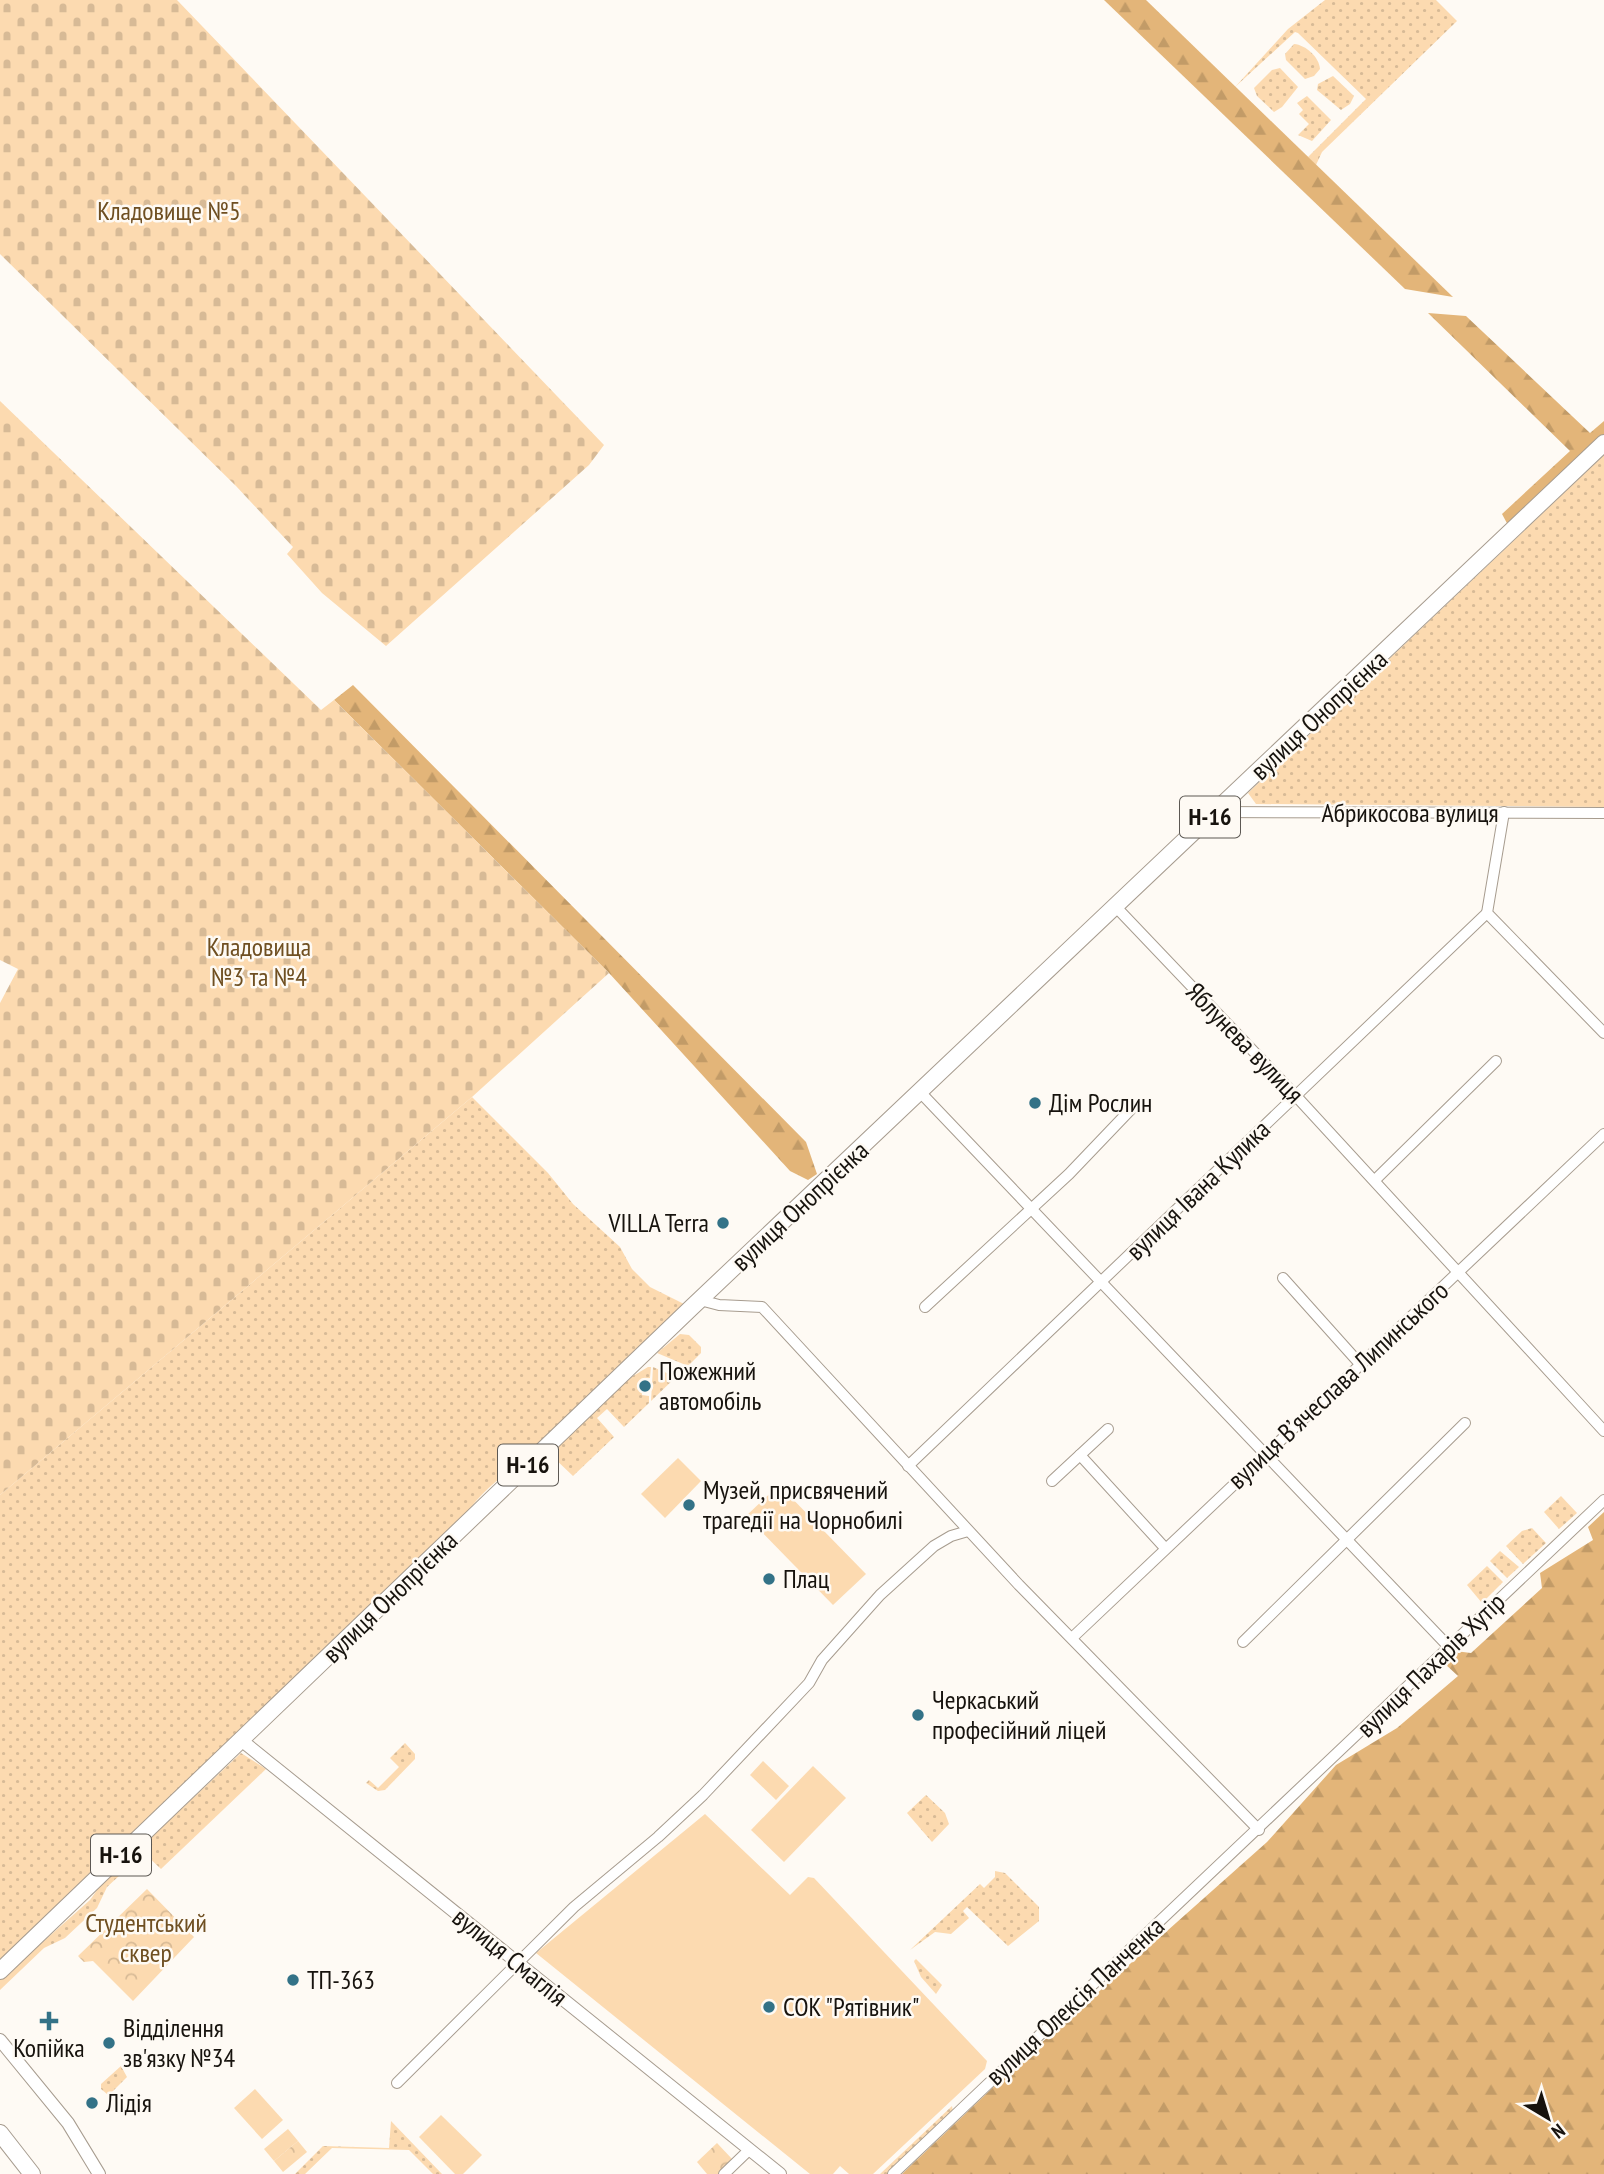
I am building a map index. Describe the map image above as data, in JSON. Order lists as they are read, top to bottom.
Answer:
{
  "streets": {
    "main road": ["вулиця Онопрієнка", "Н-16"],
    "street": [
      "Абрикосова вулиця",
      "Яблунева вулиця",
      "вулиця Івана Кулика",
      "вулиця Вʼячеслава Липинського",
      "вулиця Пахарів Хутір",
      "вулиця Смаглія",
      "вулиця Олексія Панченка"
    ]
  },
  "crossings": [
    ["вулиця Онопрієнка", "Абрикосова вулиця"],
    ["вулиця Онопрієнка", "Яблунева вулиця"],
    ["вулиця Онопрієнка", "вулиця Смаглія"],
    ["Яблунева вулиця", "вулиця Івана Кулика"],
    ["Яблунева вулиця", "вулиця Вʼячеслава Липинського"],
    ["вулиця Пахарів Хутір", "вулиця Олексія Панченка"]
  ],
  "parks": ["Кладовище №5", "Кладовища №3 та №4", "Студентський сквер"],
  "places": {
    "other": [
      "Дім Рослин",
      "VILLA Terra",
      "Пожежний автомобіль",
      "Музей, присвячений трагедії на Чорнобилі",
      "Плац",
      "Черкаський професійний ліцей",
      "ТП-363",
      "СОК \"Рятівник\"",
      "Відділення зв'язку №34",
      "Лідія"
    ],
    "health": ["Копійка"]
  },
  "north": "bottom right"
}
